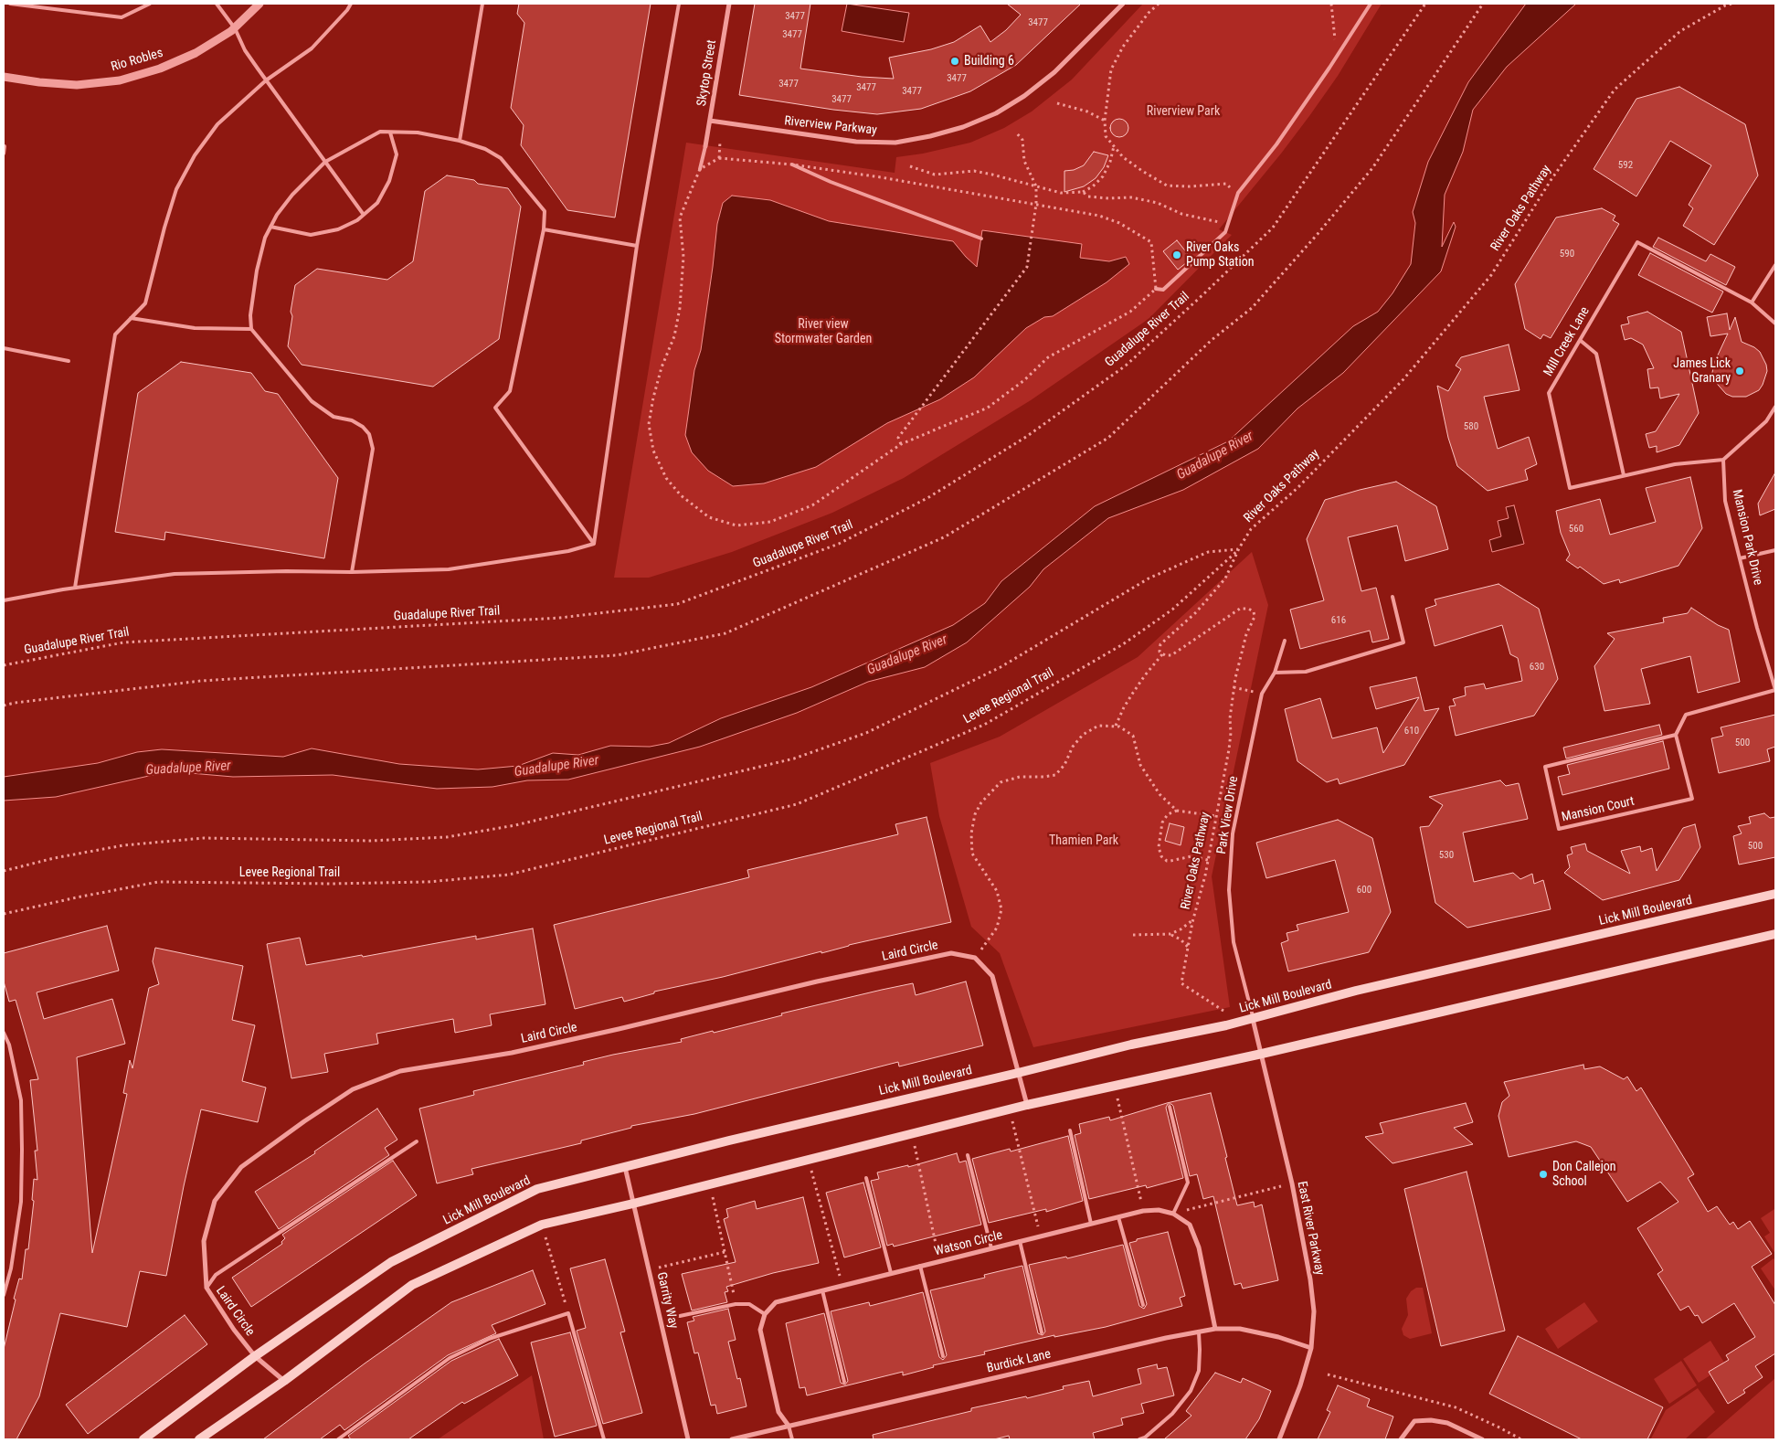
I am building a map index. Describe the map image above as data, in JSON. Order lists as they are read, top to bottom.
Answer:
{
  "streets": {
    "main road": ["Lick Mill Boulevard"],
    "street": [
      "Rio Robles",
      "Skytop Street",
      "Riverview Parkway",
      "Laird Circle",
      "East River Parkway",
      "Watson Circle",
      "Garrity Way",
      "Burdick Lane"
    ],
    "lane": [
      "Mill Creek Lane",
      "Mansion Park Drive",
      "Mansion Court",
      "Park View Drive"
    ],
    "path": ["River Oaks Pathway", "Guadalupe River Trail", "Levee Regional Trail"]
  },
  "crossings": [
    ["Skytop Street", "Riverview Parkway"],
    ["River Oaks Pathway", "Levee Regional Trail"],
    ["Mill Creek Lane", "Mansion Park Drive"],
    ["Park View Drive", "Lick Mill Boulevard"],
    ["Park View Drive", "East River Parkway"],
    ["Lick Mill Boulevard", "Laird Circle"],
    ["Lick Mill Boulevard", "East River Parkway"],
    ["Lick Mill Boulevard", "Garrity Way"],
    ["East River Parkway", "Burdick Lane"]
  ],
  "water": ["Guadalupe River"],
  "parks": ["Riverview Park", "River view Stormwater Garden", "Thamien Park"],
  "places": [
    "Building 6",
    "River Oaks Pump Station",
    "James Lick Granary",
    "Don Callejon School"
  ],
  "house_numbers": [
    "3477",
    "3477",
    "3477",
    "3477",
    "3477",
    "3477",
    "3477",
    "3477",
    "592",
    "590",
    "580",
    "560",
    "616",
    "630",
    "610",
    "500",
    "500",
    "530",
    "600"
  ]
}
